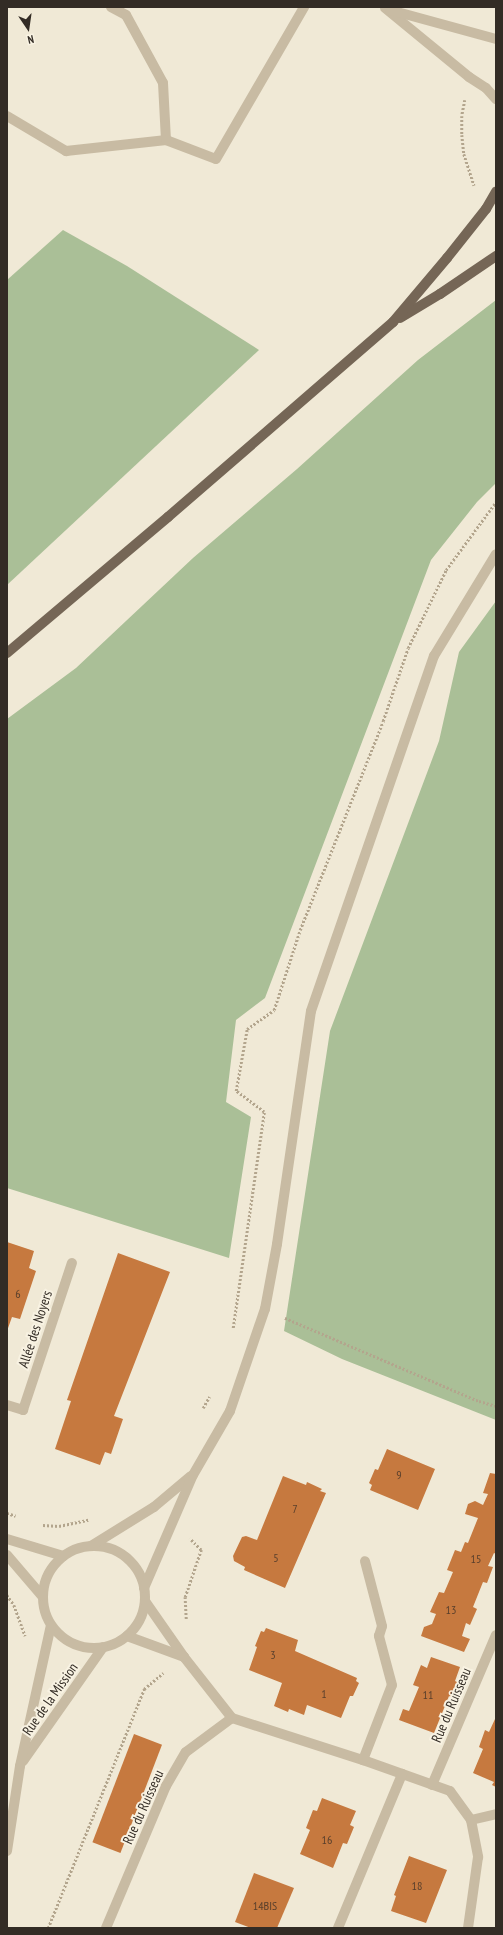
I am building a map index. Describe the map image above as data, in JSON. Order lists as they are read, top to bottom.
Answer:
{
  "streets": {
    "street": ["Allée des Noyers", "Rue de la Mission", "Rue du Ruisseau"]
  },
  "house_numbers": [
    "6",
    "9",
    "7",
    "5",
    "15",
    "13",
    "3",
    "1",
    "11",
    "16",
    "18",
    "14BIS"
  ],
  "north": "bottom"
}
